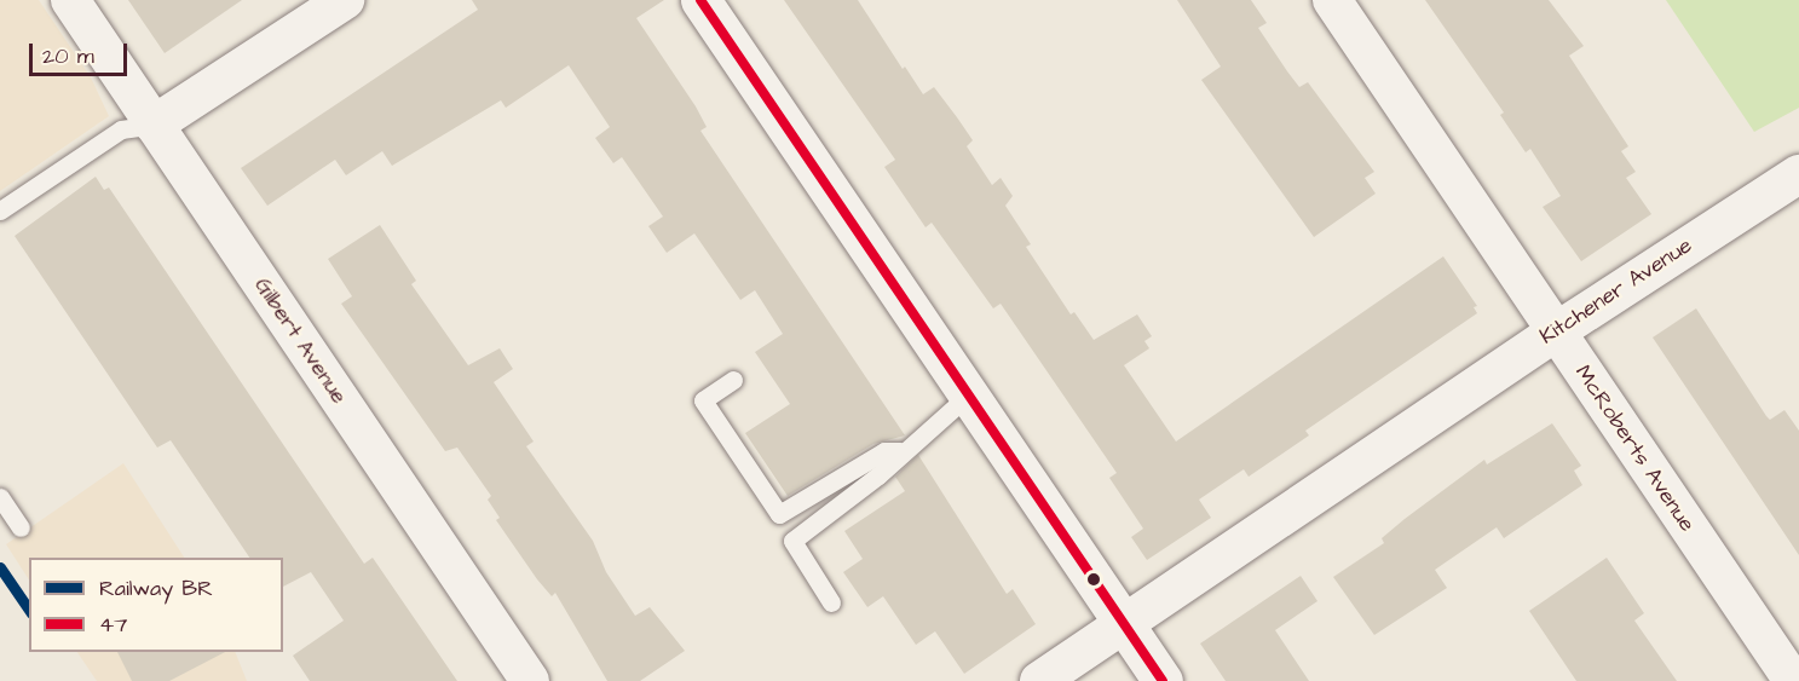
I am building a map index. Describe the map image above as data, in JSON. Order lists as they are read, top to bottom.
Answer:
{
  "streets": {
    "street": ["Kitchener Avenue", "Gilbert Avenue", "McRoberts Avenue"]
  },
  "crossings": [
    ["Kitchener Avenue", "McRoberts Avenue"]
  ],
  "lines": ["transit line 47", "rail line BR"],
  "legend": ["Railway BR", "47"],
  "scale_bar": "20 m"
}
